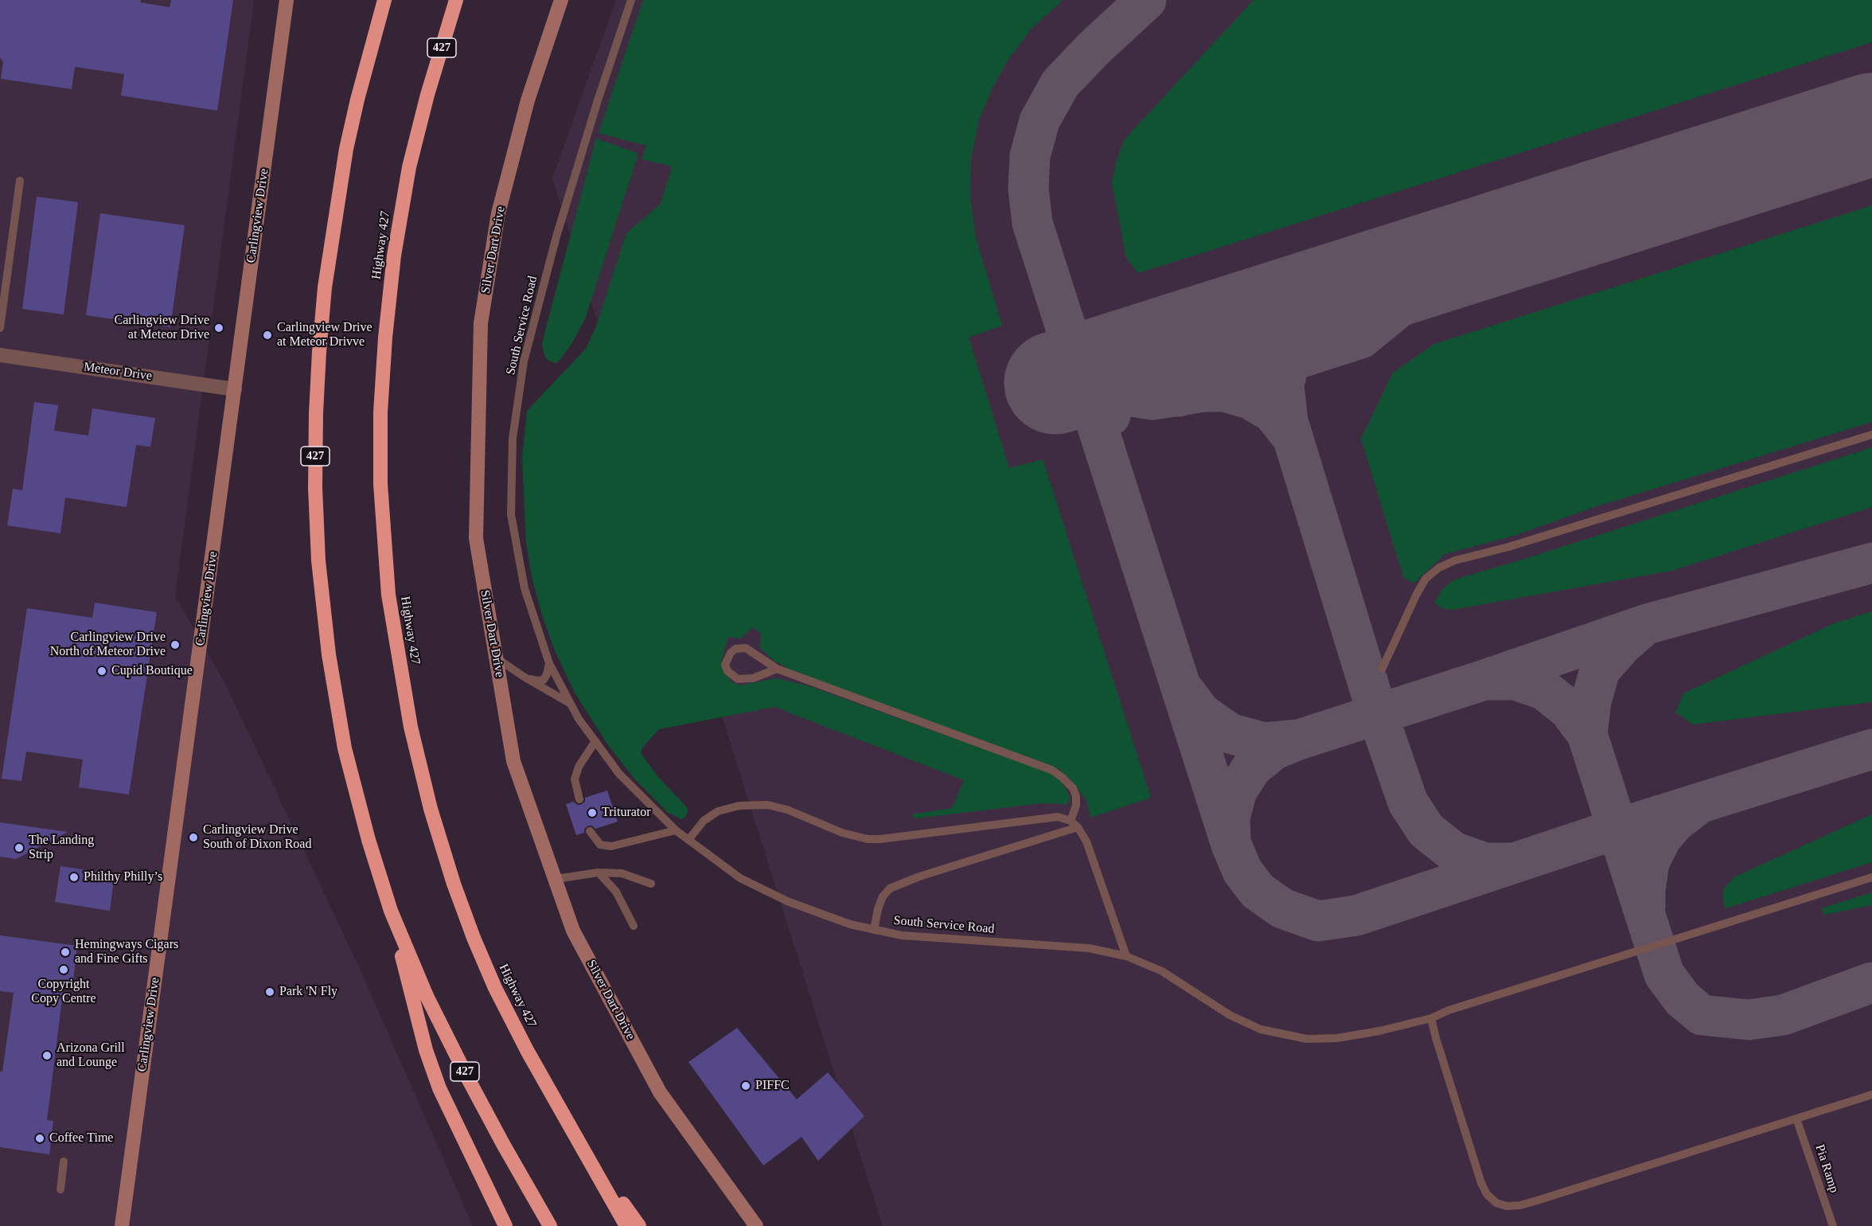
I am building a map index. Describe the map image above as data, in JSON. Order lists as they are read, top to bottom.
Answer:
{
  "streets": {
    "highway": ["427", "Highway 427"],
    "street": ["Carlingview Drive", "Silver Dart Drive", "Meteor Drive"],
    "lane": ["South Service Road", "Pia Ramp"]
  },
  "crossings": [
    ["Carlingview Drive", "Meteor Drive"],
    ["Silver Dart Drive", "South Service Road"]
  ],
  "places": [
    "Carlingview Drive at Meteor Drive",
    "Carlingview Drive at Meteor Drivve",
    "Carlingview Drive North of Meteor Drive",
    "Cupid Boutique",
    "Triturator",
    "Carlingview Drive South of Dixon Road",
    "The Landing Strip",
    "Philthy Philly’s",
    "Hemingways Cigars and Fine Gifts",
    "Copyright Copy Centre",
    "Park 'N Fly",
    "Arizona Grill and Lounge",
    "PIFFC",
    "Coffee Time"
  ]
}
